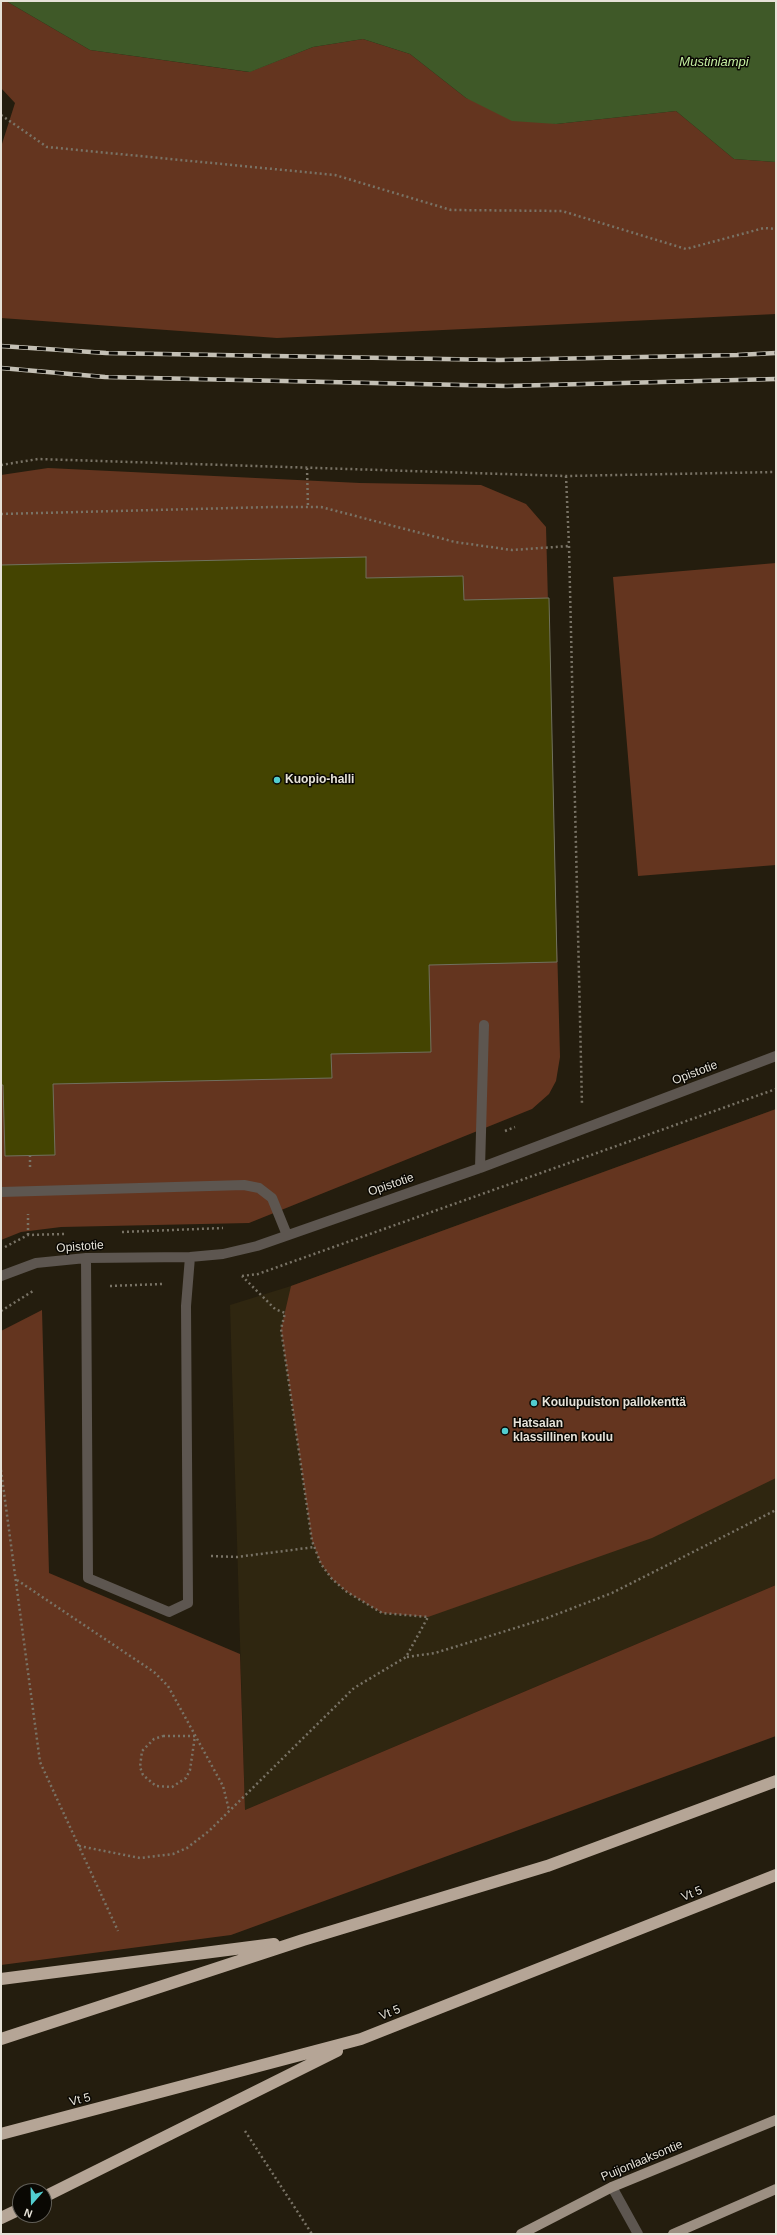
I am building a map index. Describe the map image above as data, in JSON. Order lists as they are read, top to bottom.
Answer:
{
  "streets": {
    "highway": ["Vt 5"],
    "main road": ["Puijonlaaksontie"],
    "street": ["Opistotie"]
  },
  "water": ["Mustinlampi"],
  "places": ["Kuopio-halli", "Koulupuiston pallokenttä", "Hatsalan klassillinen koulu"],
  "north": "bottom"
}
